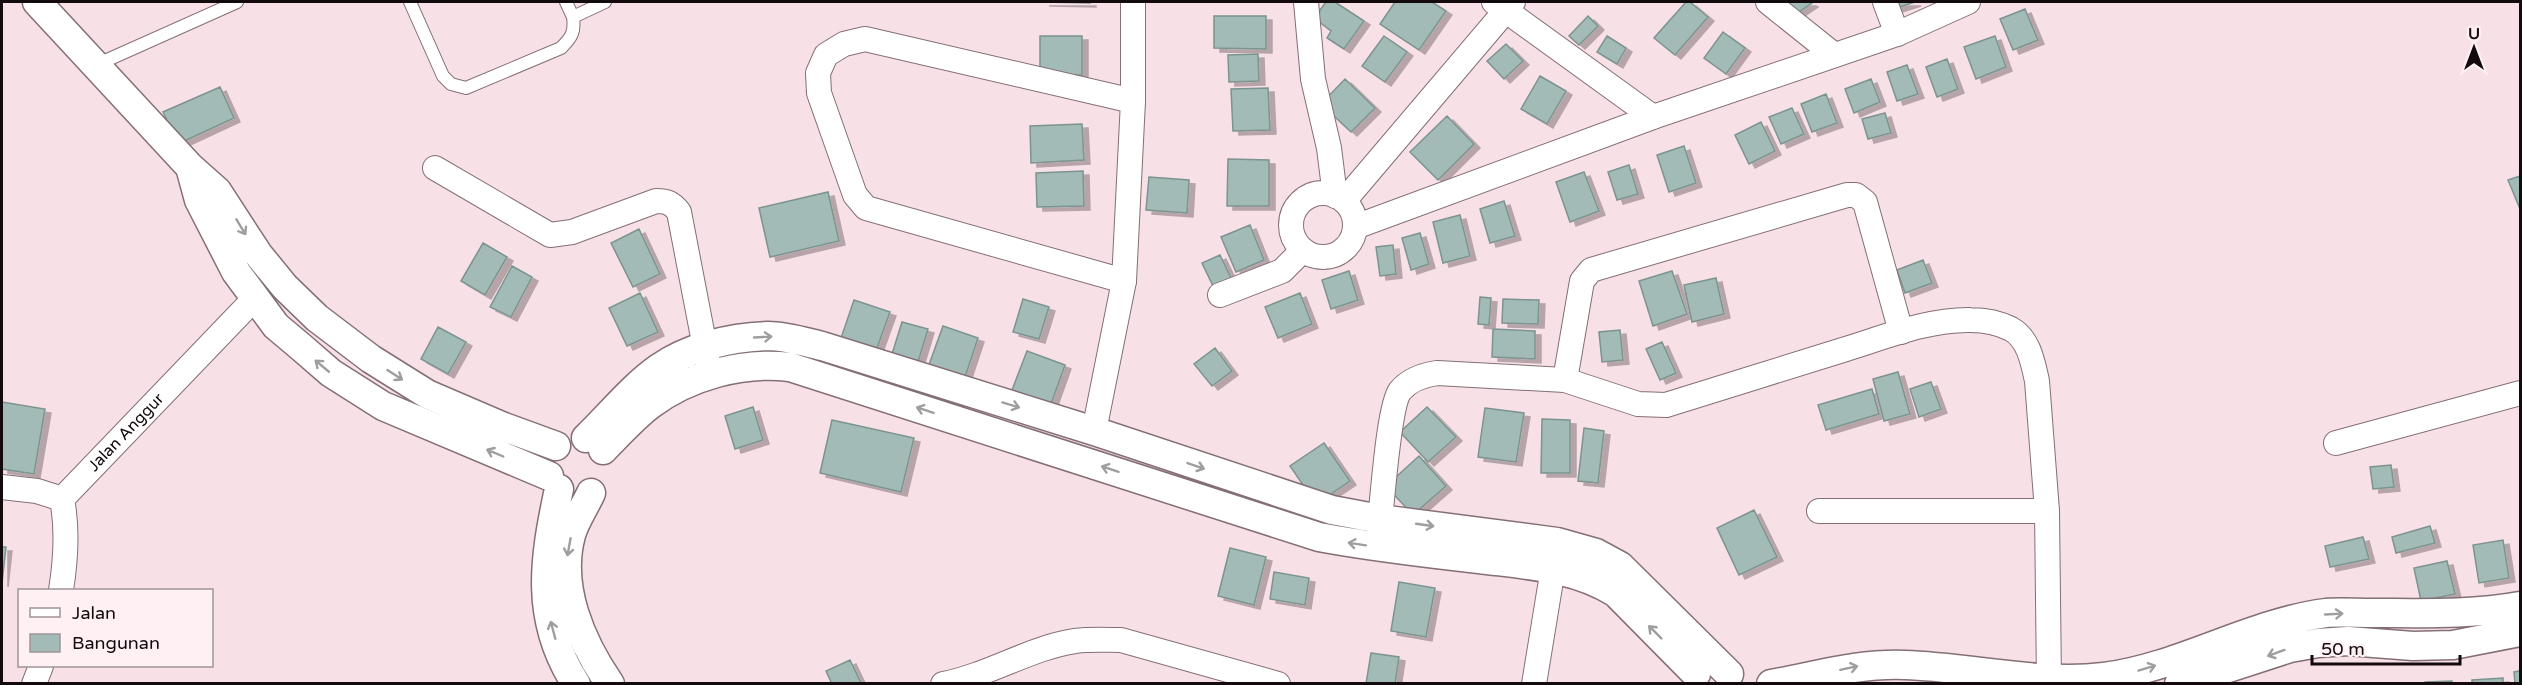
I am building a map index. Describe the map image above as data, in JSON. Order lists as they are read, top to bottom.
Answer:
{
  "streets": {
    "street": ["Jalan Anggur"]
  },
  "legend": ["Jalan", "Bangunan"],
  "scale_bar": "50 m",
  "north": "top"
}
